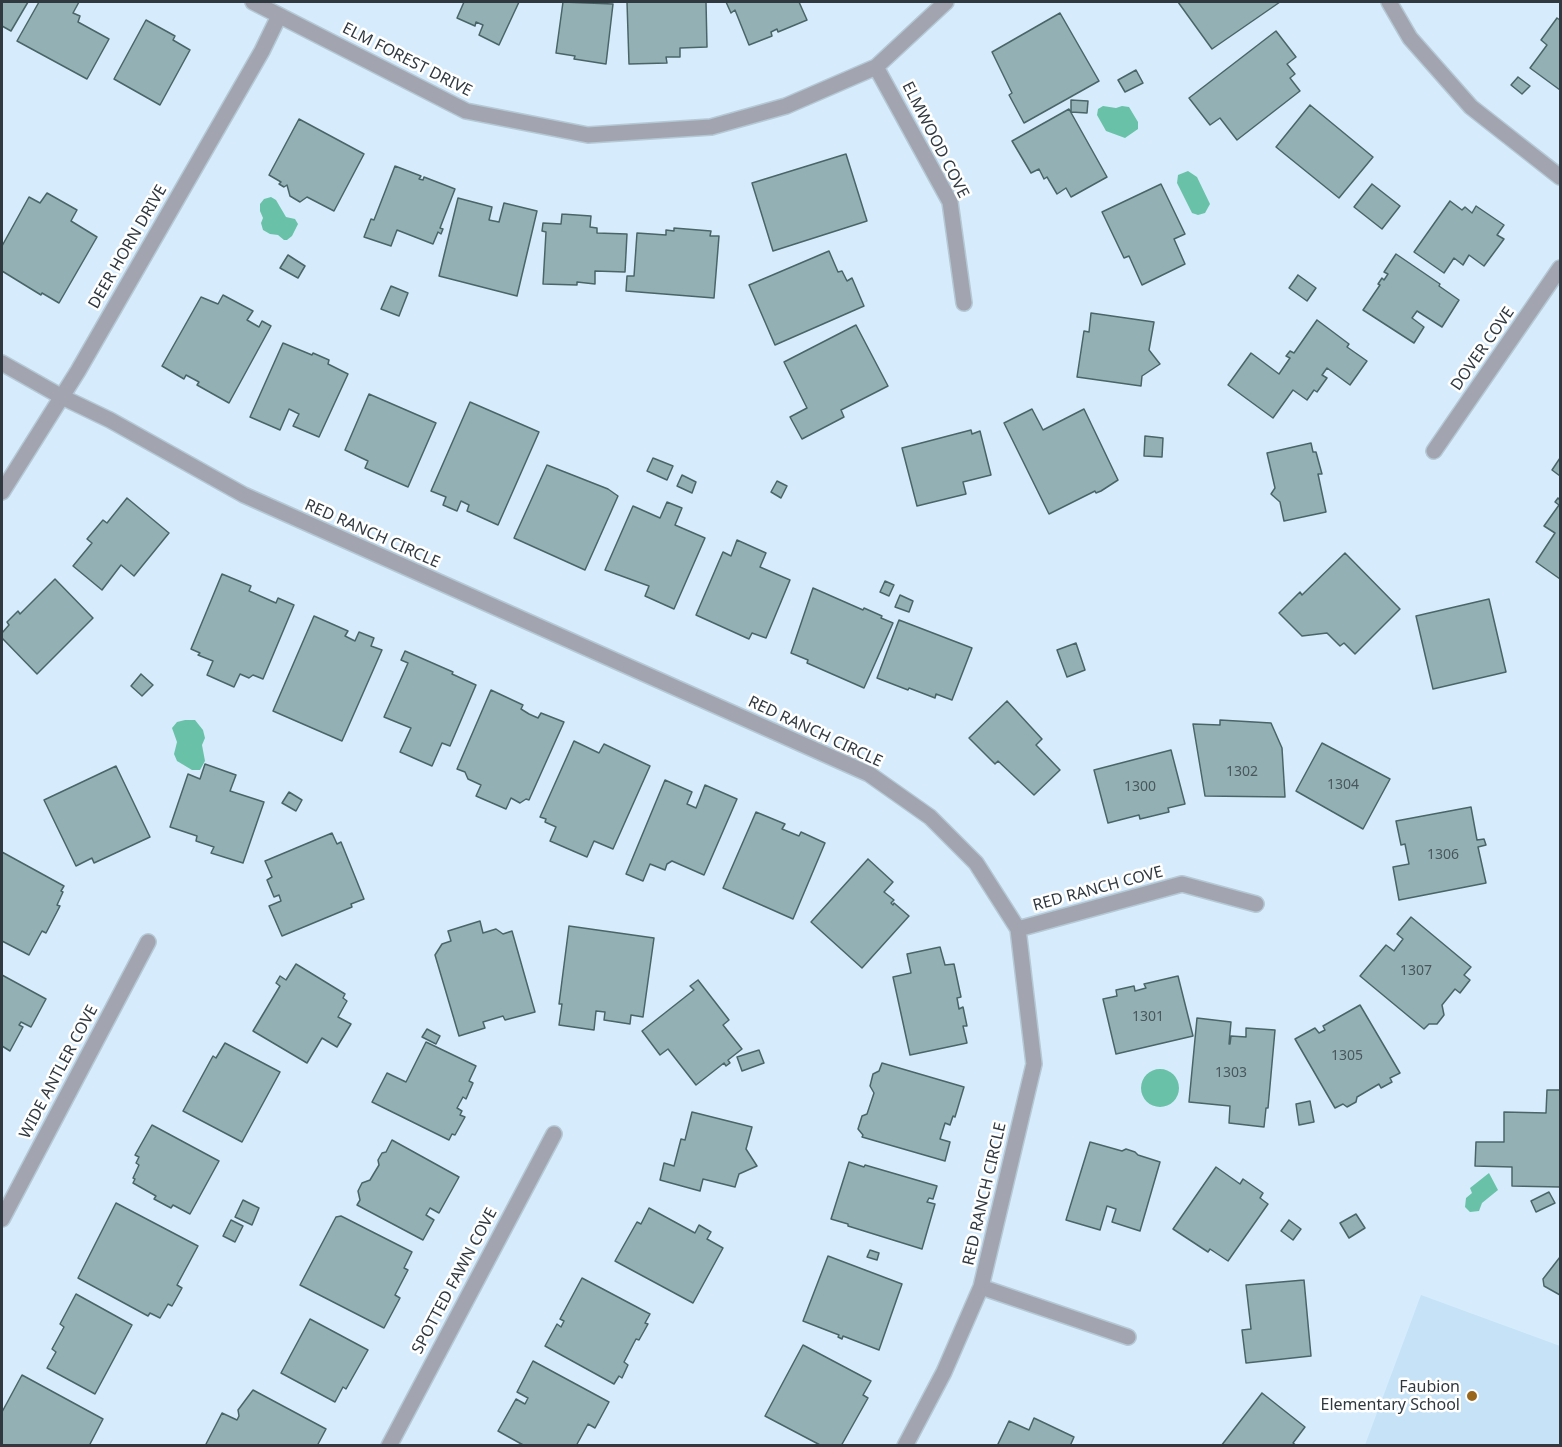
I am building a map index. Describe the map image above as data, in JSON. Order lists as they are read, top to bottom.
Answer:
{
  "streets": {
    "street": [
      "ELM FOREST DRIVE",
      "ELMWOOD COVE",
      "DEER HORN DRIVE",
      "DOVER COVE",
      "RED RANCH CIRCLE",
      "RED RANCH COVE",
      "WIDE ANTLER COVE",
      "SPOTTED FAWN COVE"
    ]
  },
  "crossings": [
    ["ELM FOREST DRIVE", "ELMWOOD COVE"],
    ["ELM FOREST DRIVE", "DEER HORN DRIVE"],
    ["DEER HORN DRIVE", "RED RANCH CIRCLE"],
    ["RED RANCH CIRCLE", "RED RANCH COVE"]
  ],
  "places": ["Faubion Elementary School"],
  "house_numbers": [
    "1302",
    "1304",
    "1300",
    "1306",
    "1307",
    "1301",
    "1305",
    "1303"
  ]
}
